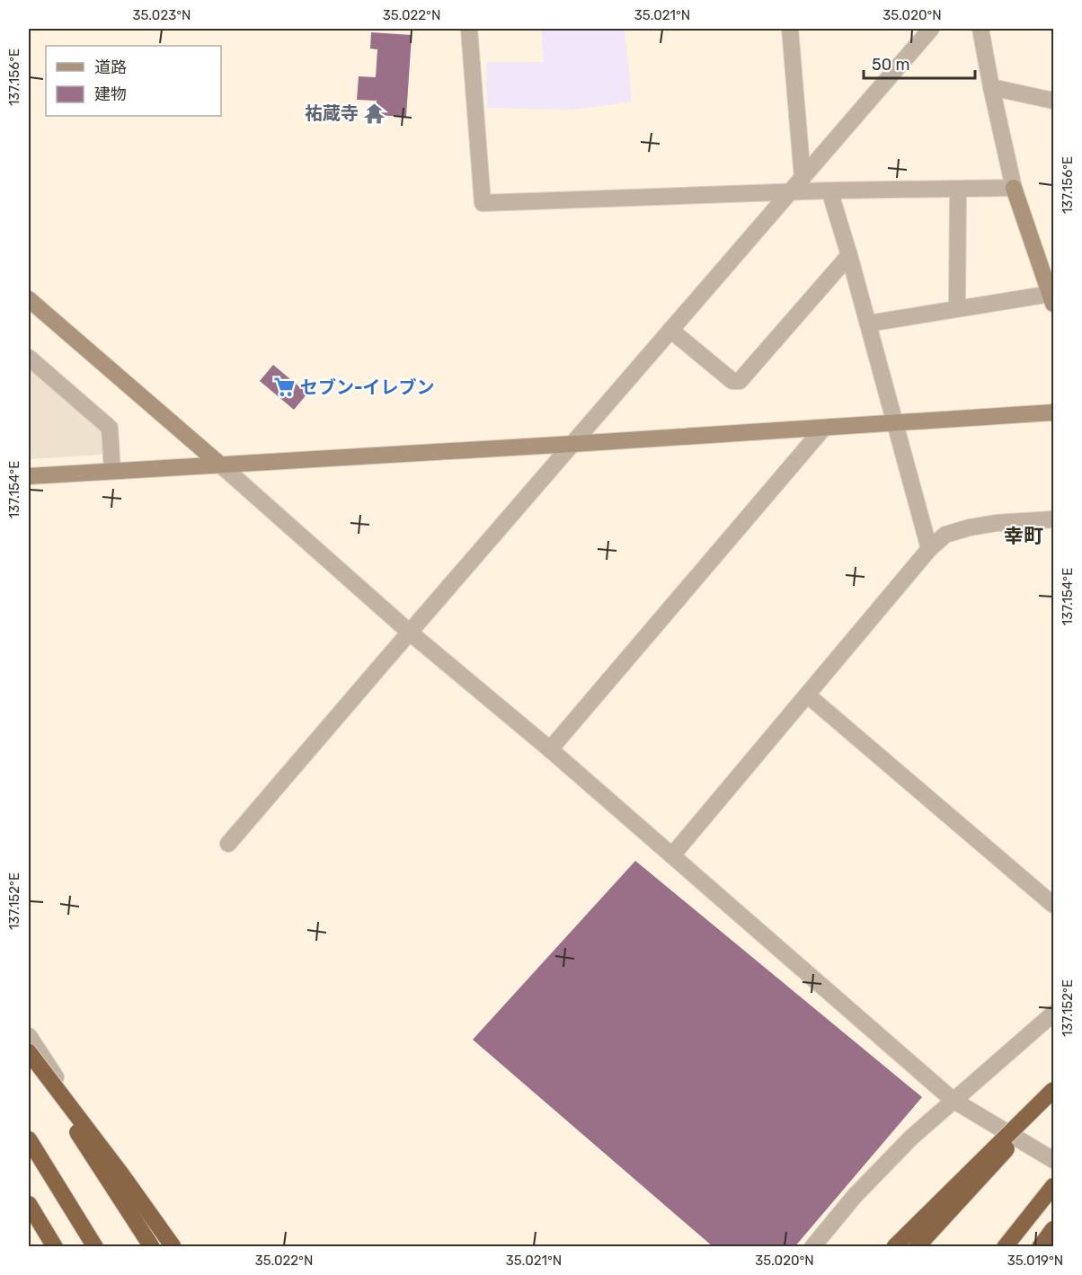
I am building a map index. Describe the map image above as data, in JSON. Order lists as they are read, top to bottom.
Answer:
{
  "districts": ["幸町"],
  "places": {
    "temple": ["祐蔵寺"],
    "supermarket": ["セブン-イレブン"]
  },
  "legend": ["道路", "建物"],
  "scale_bar": "50 m",
  "coordinates": [
    "35.023°N",
    "35.022°N",
    "35.021°N",
    "35.020°N",
    "137.156°E",
    "137.154°E",
    "137.152°E",
    "35.019°N"
  ]
}
